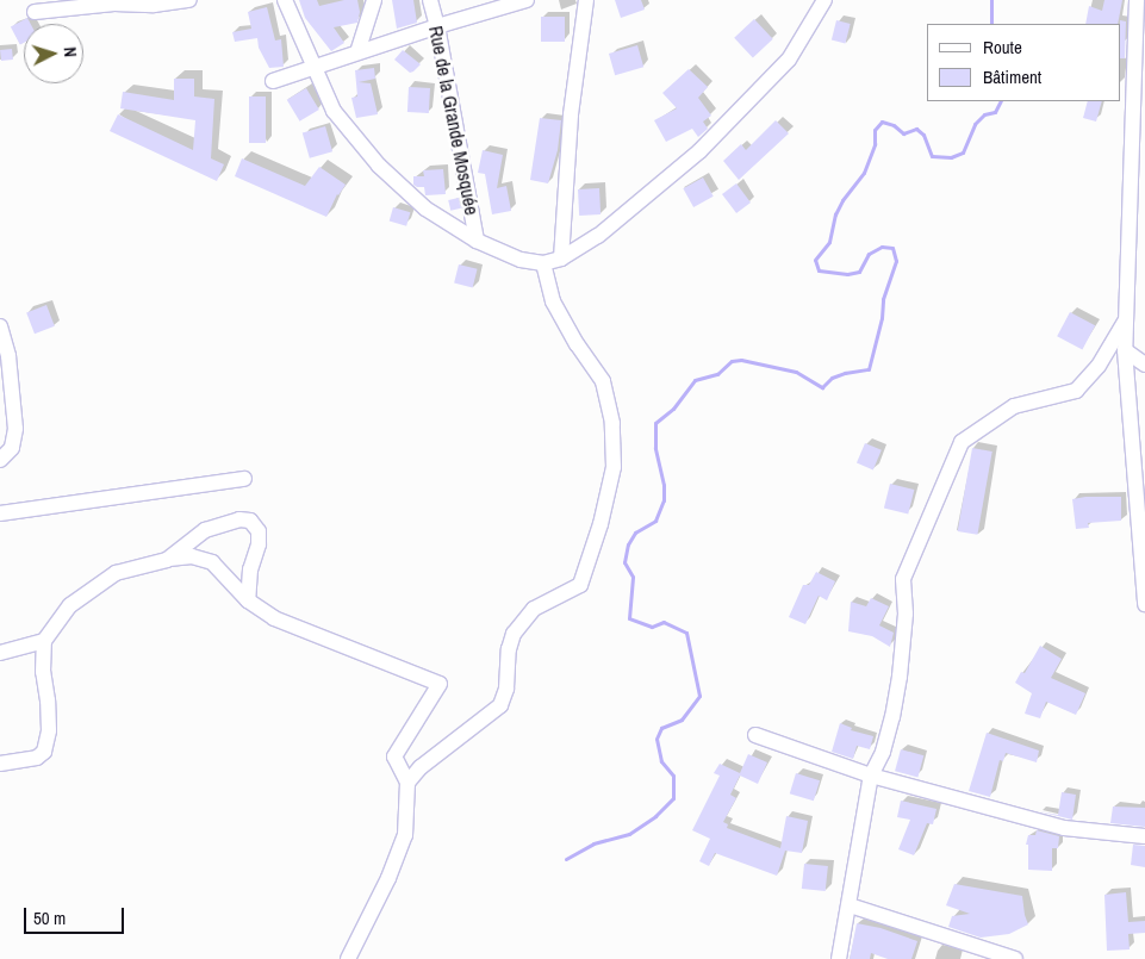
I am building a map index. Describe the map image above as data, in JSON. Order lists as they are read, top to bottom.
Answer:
{
  "streets": {
    "street": ["Rue de la Grande Mosquée"]
  },
  "legend": ["Route", "Bâtiment"],
  "scale_bar": "50 m",
  "north": "right"
}
